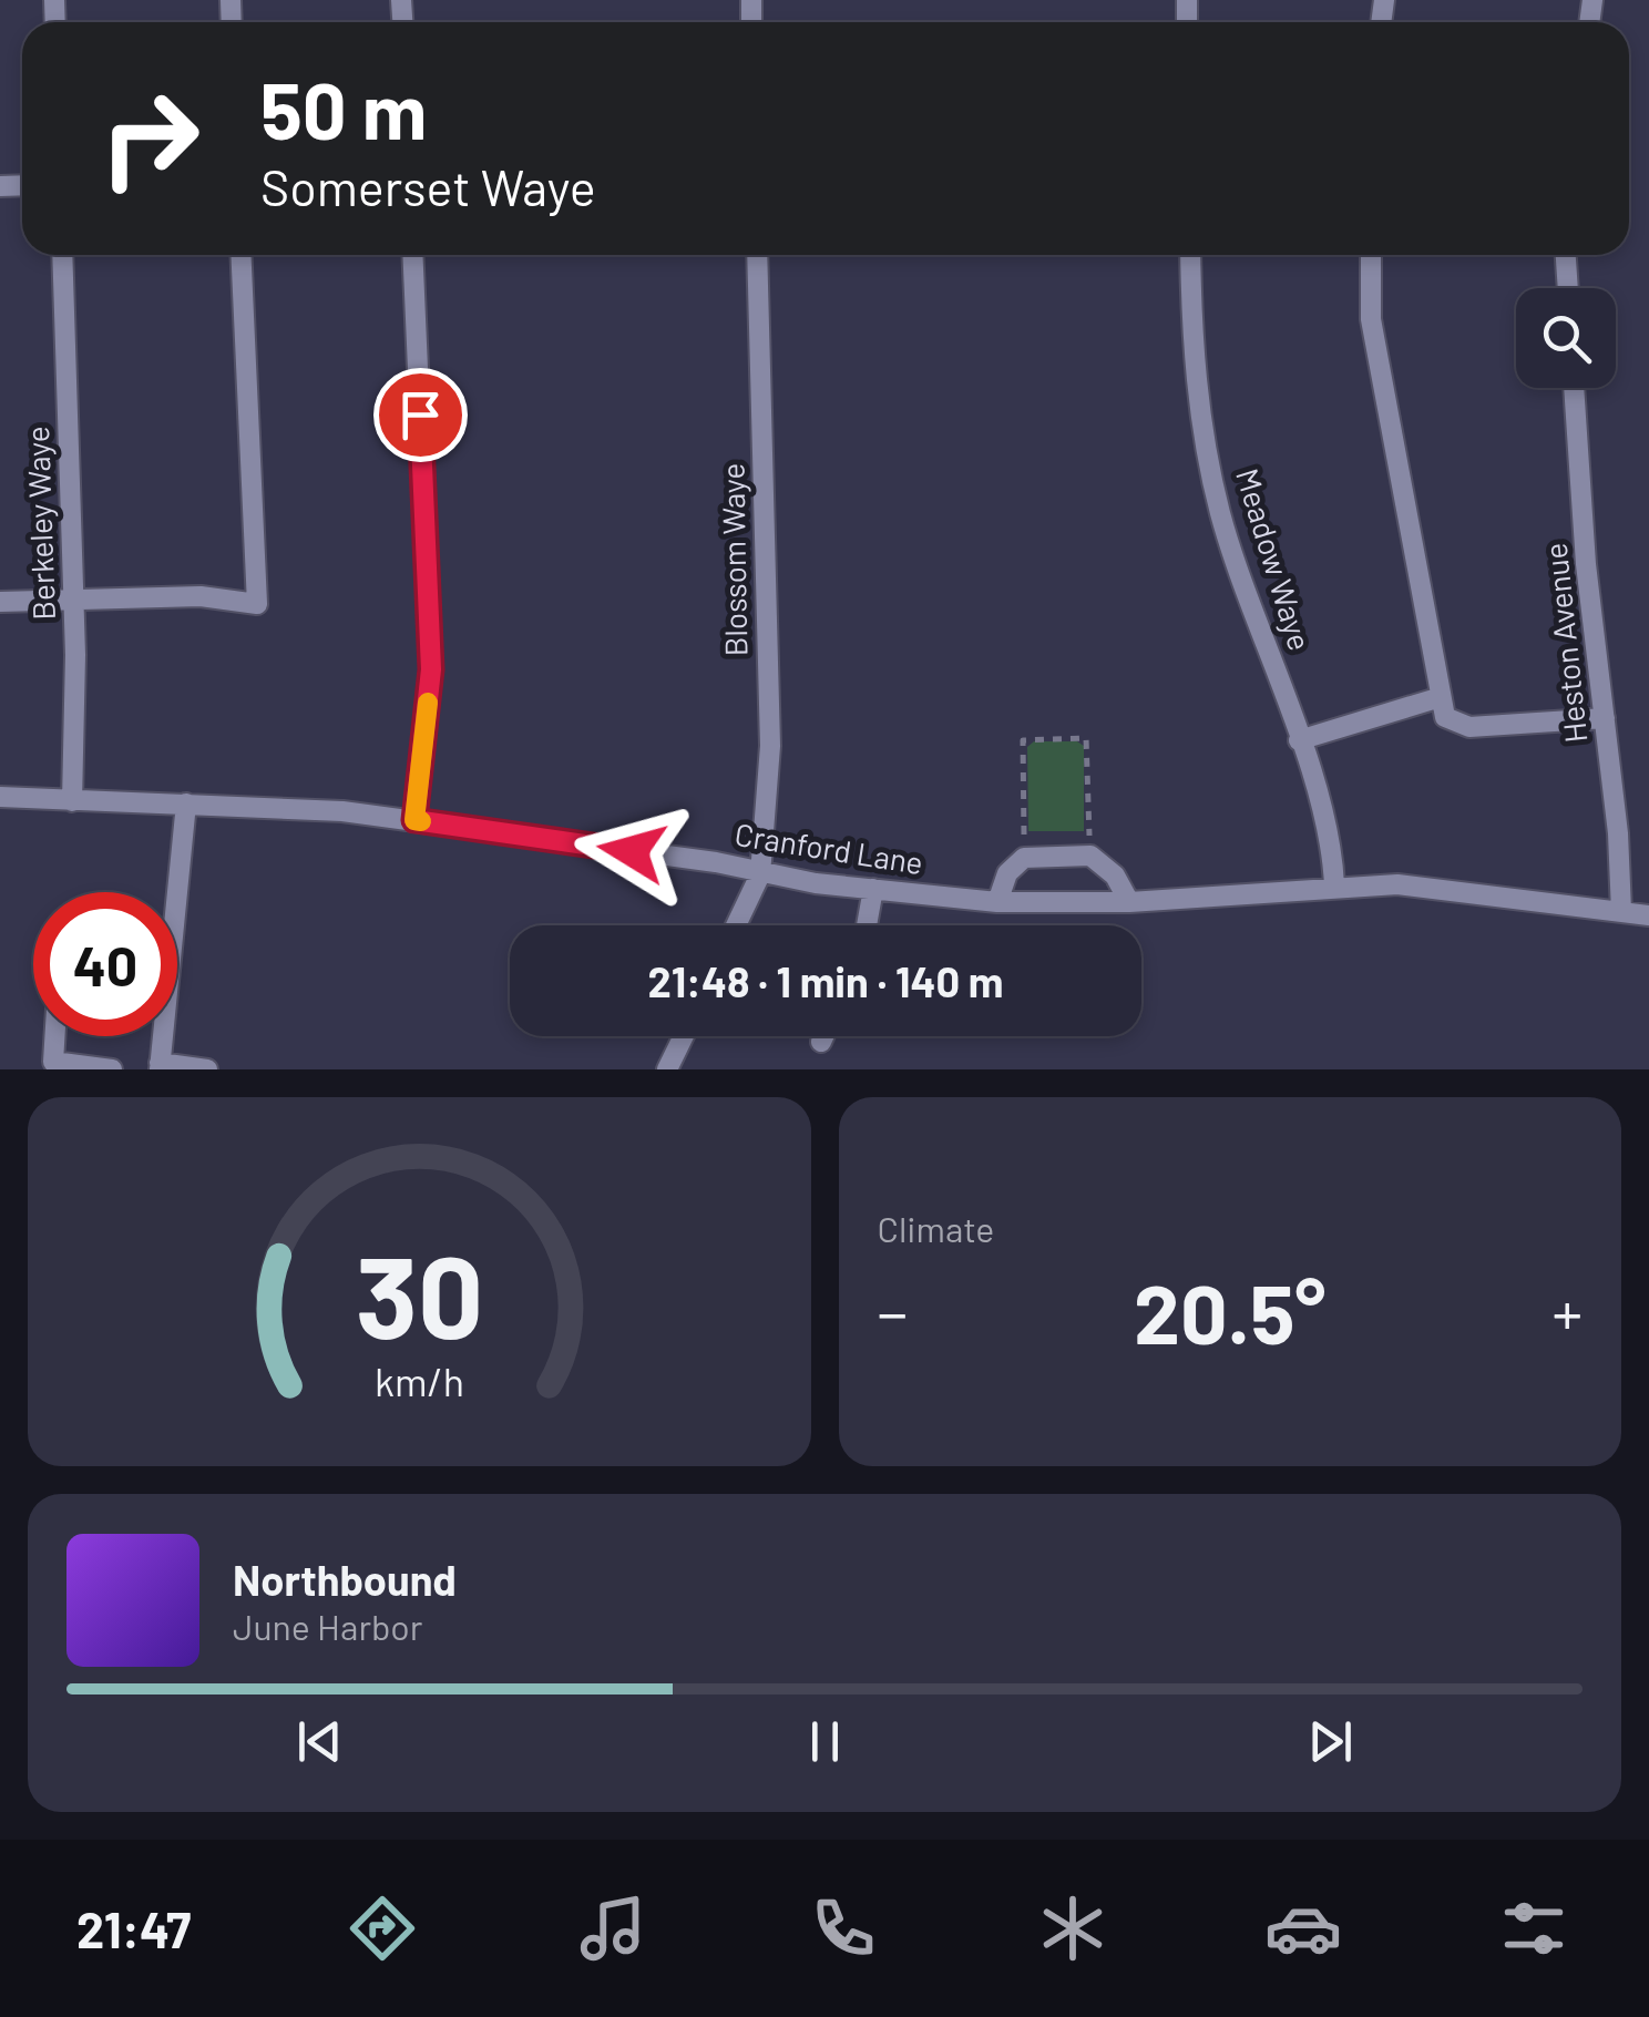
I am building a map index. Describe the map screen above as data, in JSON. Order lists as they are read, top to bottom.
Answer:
{
  "streets": {
    "street": [
      "Berkeley Waye",
      "Blossom Waye",
      "Meadow Waye",
      "Heston Avenue",
      "Cranford Lane"
    ]
  },
  "crossings": [
    ["Berkeley Waye", "Cranford Lane"],
    ["Blossom Waye", "Cranford Lane"],
    ["Meadow Waye", "Cranford Lane"],
    ["Heston Avenue", "Cranford Lane"]
  ],
  "page": {
    "turn": ["50 m", "Somerset Waye"],
    "limit": "40",
    "trip": "21:48 · 1 min · 140 m",
    "tile": "Climate",
    "heat": ["−", "20.5°", "+"],
    "song": ["Northbound", "June Harbor"],
    "tabs": "21:47",
    "gauge": ["30", "km/h"]
  }
}
